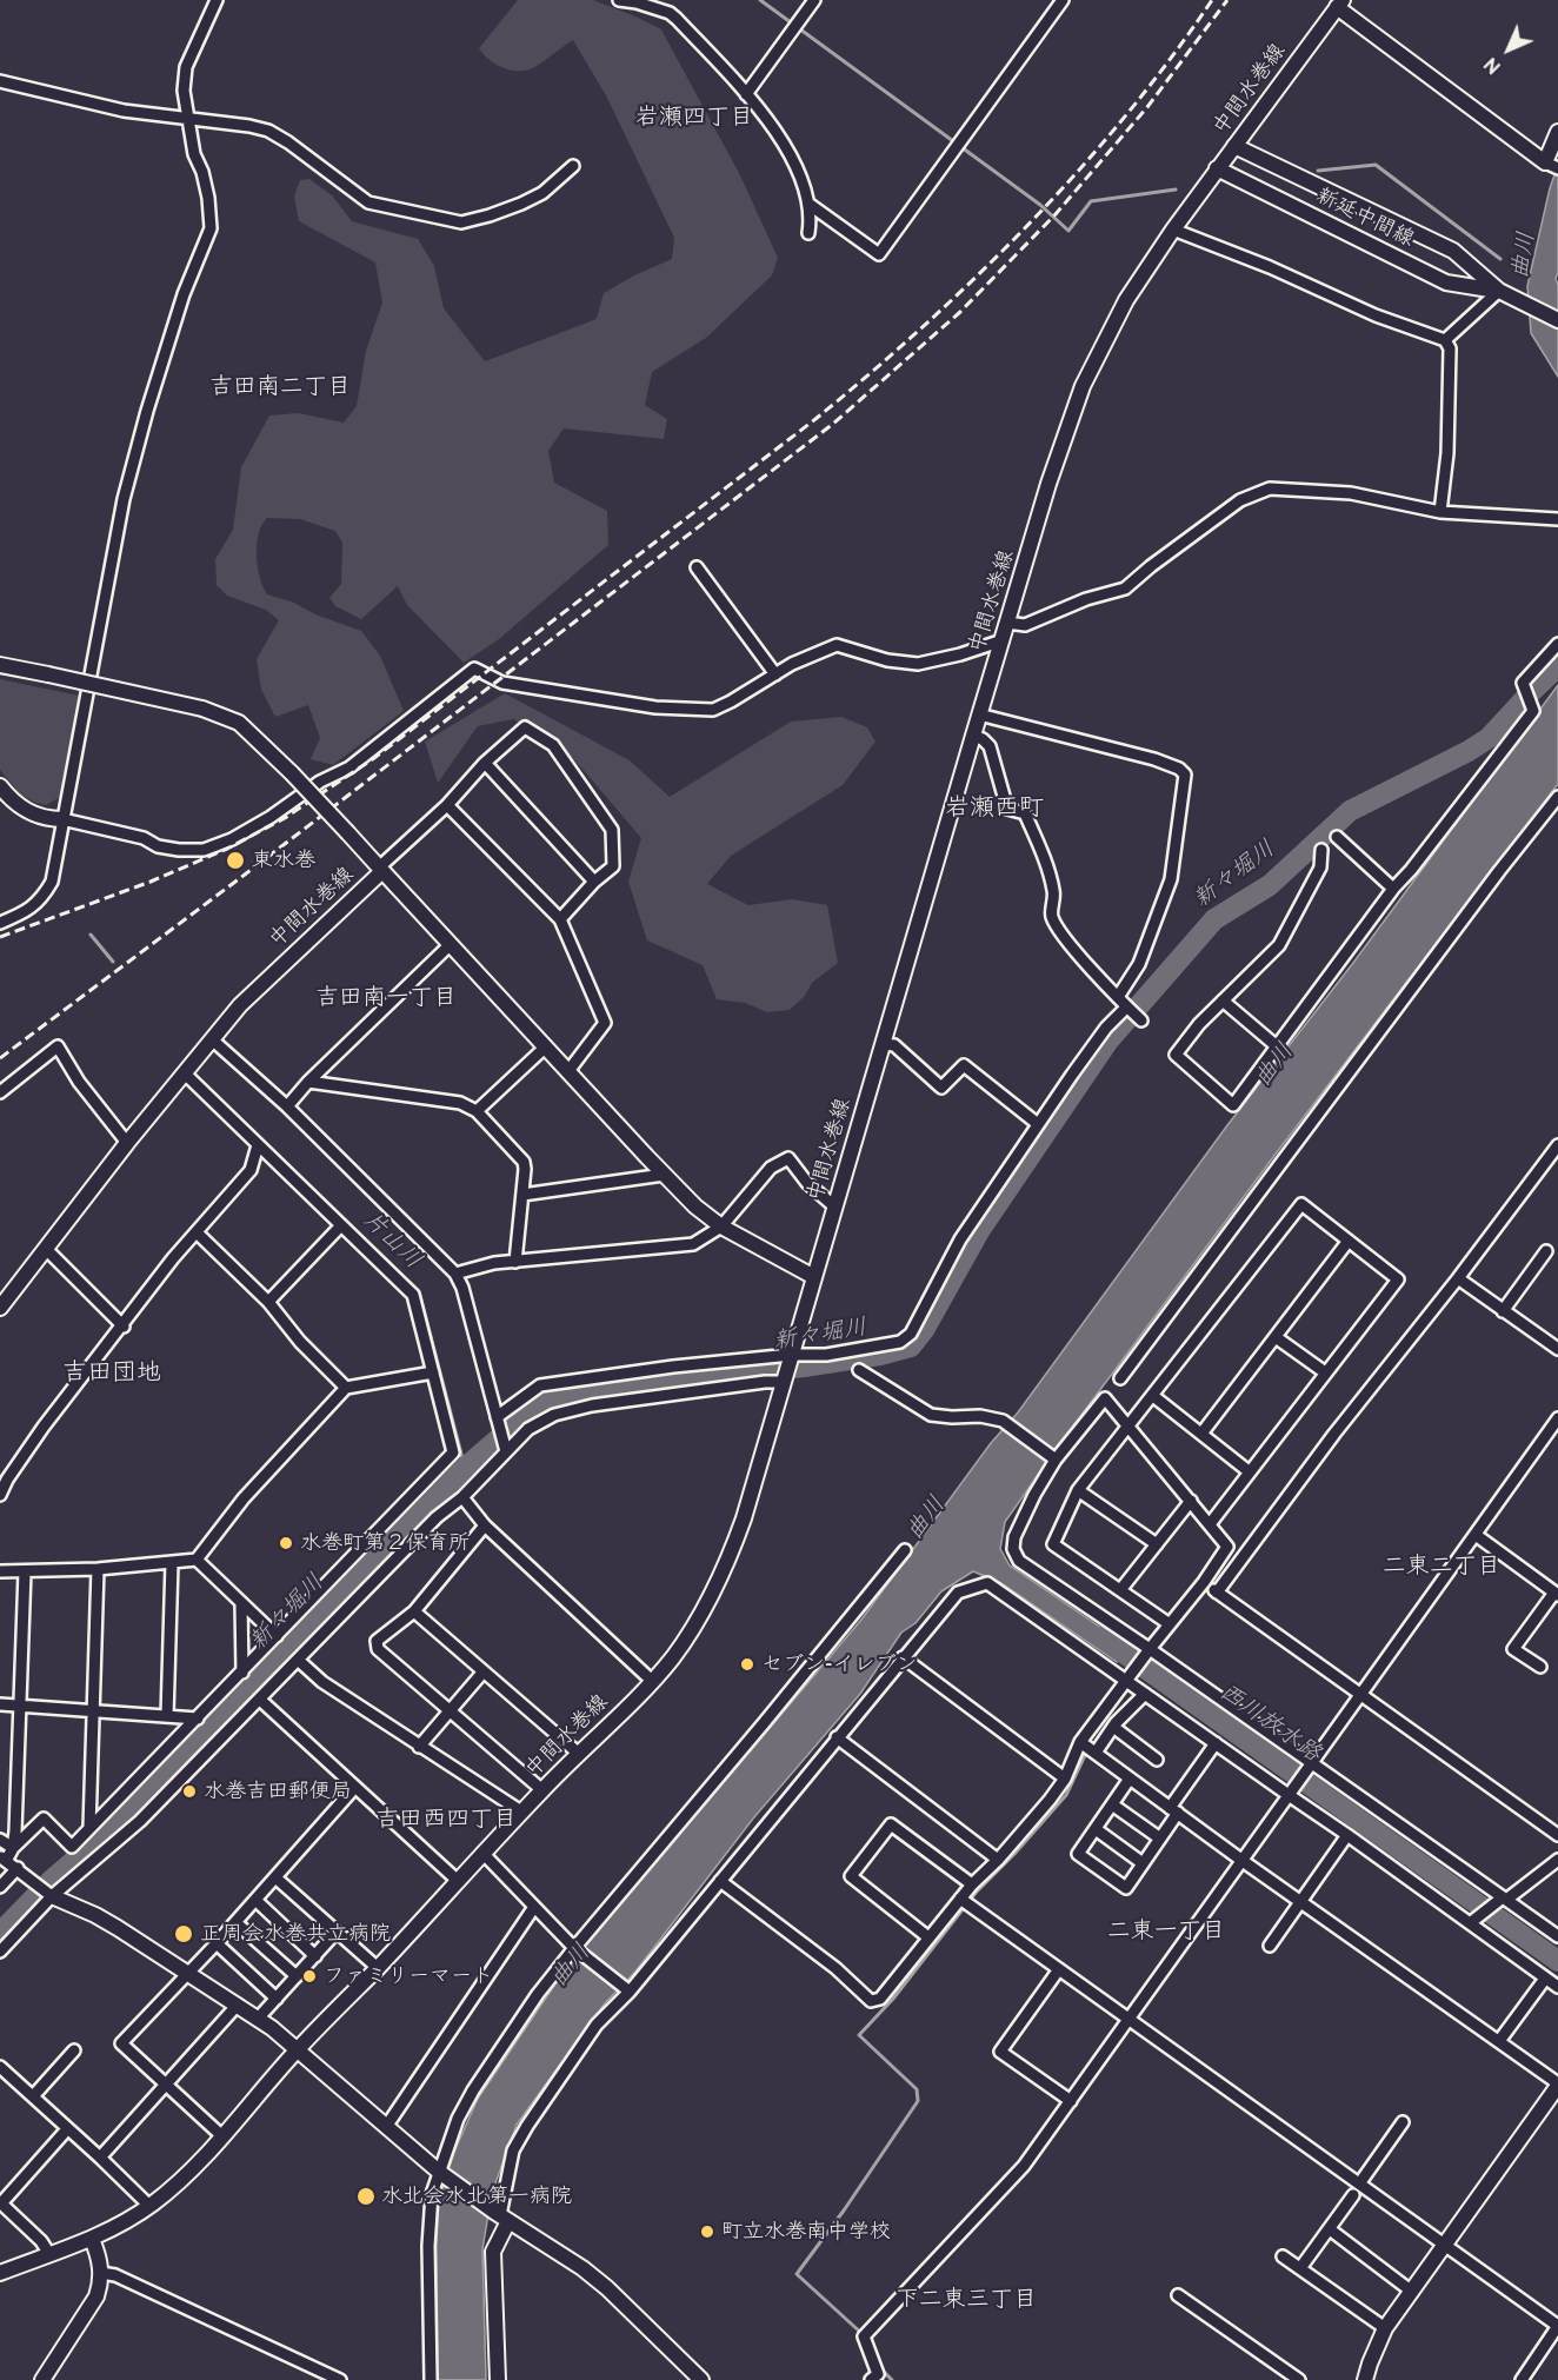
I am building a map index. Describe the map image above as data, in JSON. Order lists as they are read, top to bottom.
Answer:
{
  "streets": {
    "main road": ["中間水巻線", "新延中間線"]
  },
  "crossings": [
    ["中間水巻線", "新延中間線"]
  ],
  "districts": [
    "岩瀬四丁目",
    "吉田南二丁目",
    "岩瀬西町",
    "吉田南一丁目",
    "吉田団地",
    "二東二丁目",
    "吉田西四丁目",
    "二東一丁目",
    "下二東三丁目"
  ],
  "water": [
    "曲川",
    "新々堀川",
    "片山川",
    "西川放水路"
  ],
  "places": [
    "東水巻",
    "水巻町第２保育所",
    "セブン-イレブン",
    "水巻吉田郵便局",
    "正周会水巻共立病院",
    "ファミリーマート",
    "水北会水北第一病院",
    "町立水巻南中学校"
  ],
  "north": "bottom left"
}
